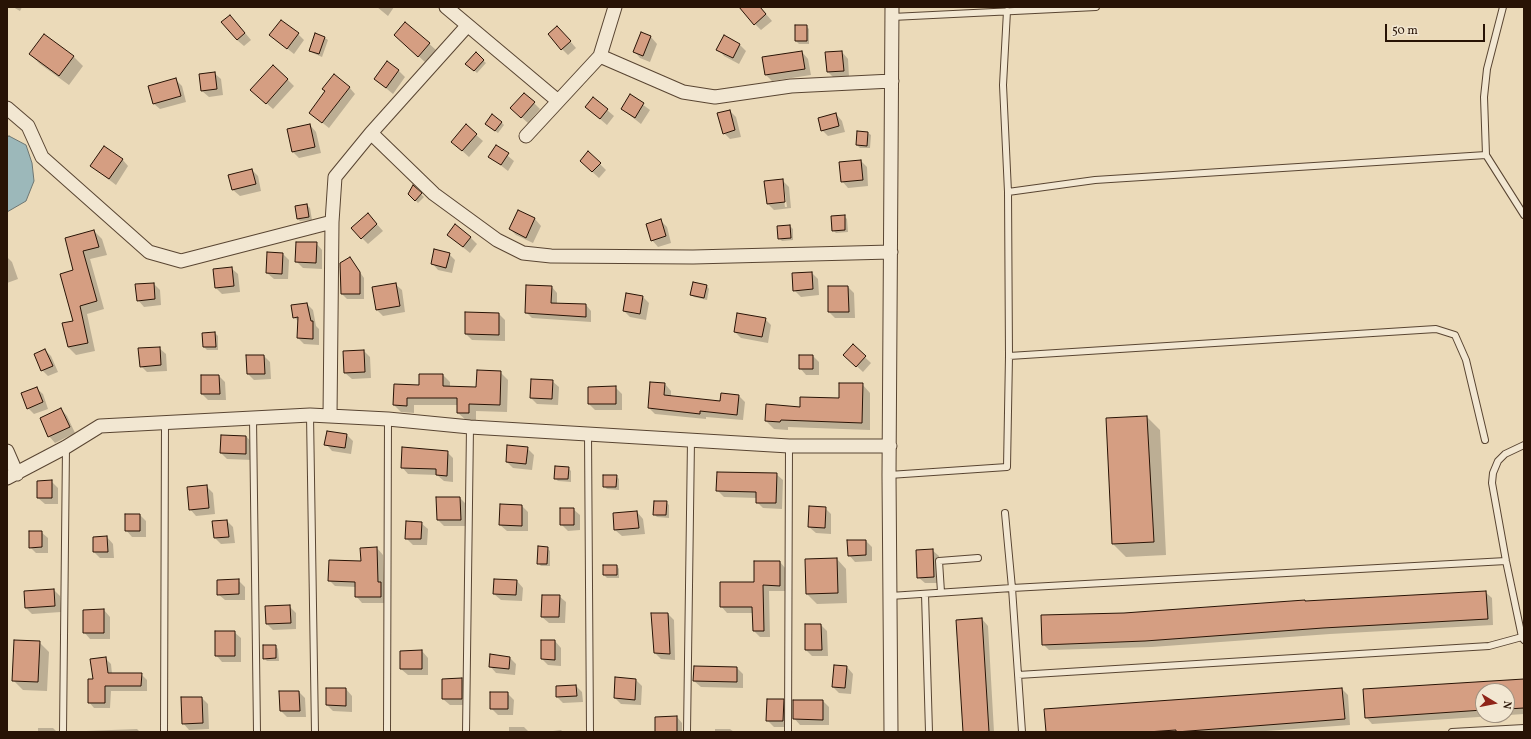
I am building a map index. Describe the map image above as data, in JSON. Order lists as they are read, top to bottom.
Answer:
{
  "scale_bar": "50 m",
  "north": "right"
}
